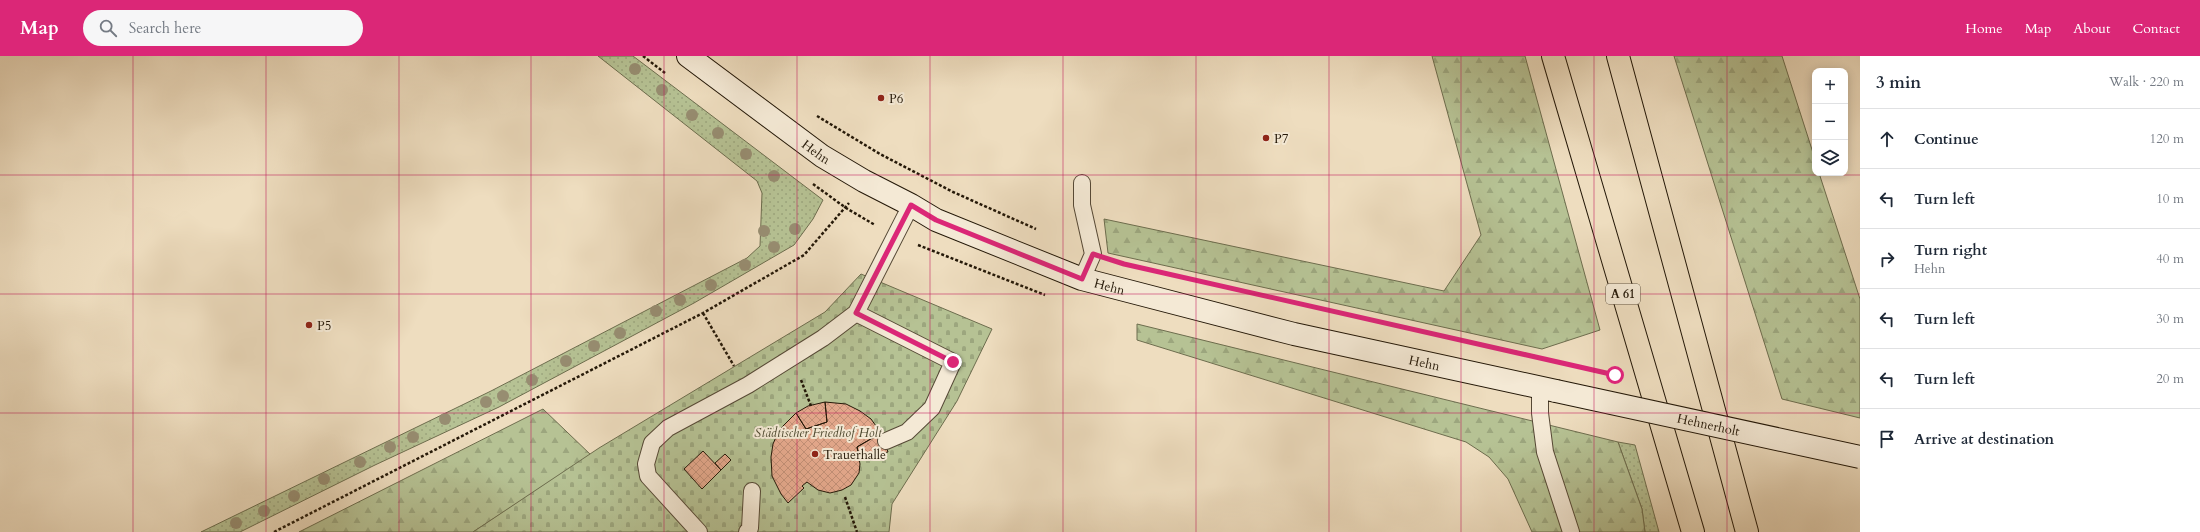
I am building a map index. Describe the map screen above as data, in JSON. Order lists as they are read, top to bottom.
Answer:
{
  "streets": {
    "highway": ["A 61"],
    "street": ["Hehn", "Hehnerholt"]
  },
  "crossings": [
    ["Hehn", "Hehnerholt"]
  ],
  "parks": ["Städtischer Friedhof Holt"],
  "places": [
    "P6",
    "P7",
    "P5",
    "Trauerhalle"
  ],
  "page": {
    "header": "Map",
    "search": "Search here",
    "nav": [
      "Home",
      "Map",
      "About",
      "Contact"
    ],
    "heading": ["3 min", "Walk · 220 m"],
    "map_buttons": ["+", "−"],
    "list": [
      ["Continue", "120 m"],
      ["Turn left", "10 m"],
      ["Turn right", "Hehn", "40 m"],
      ["Turn left", "30 m"],
      ["Turn left", "20 m"],
      "Arrive at destination"
    ]
  }
}
